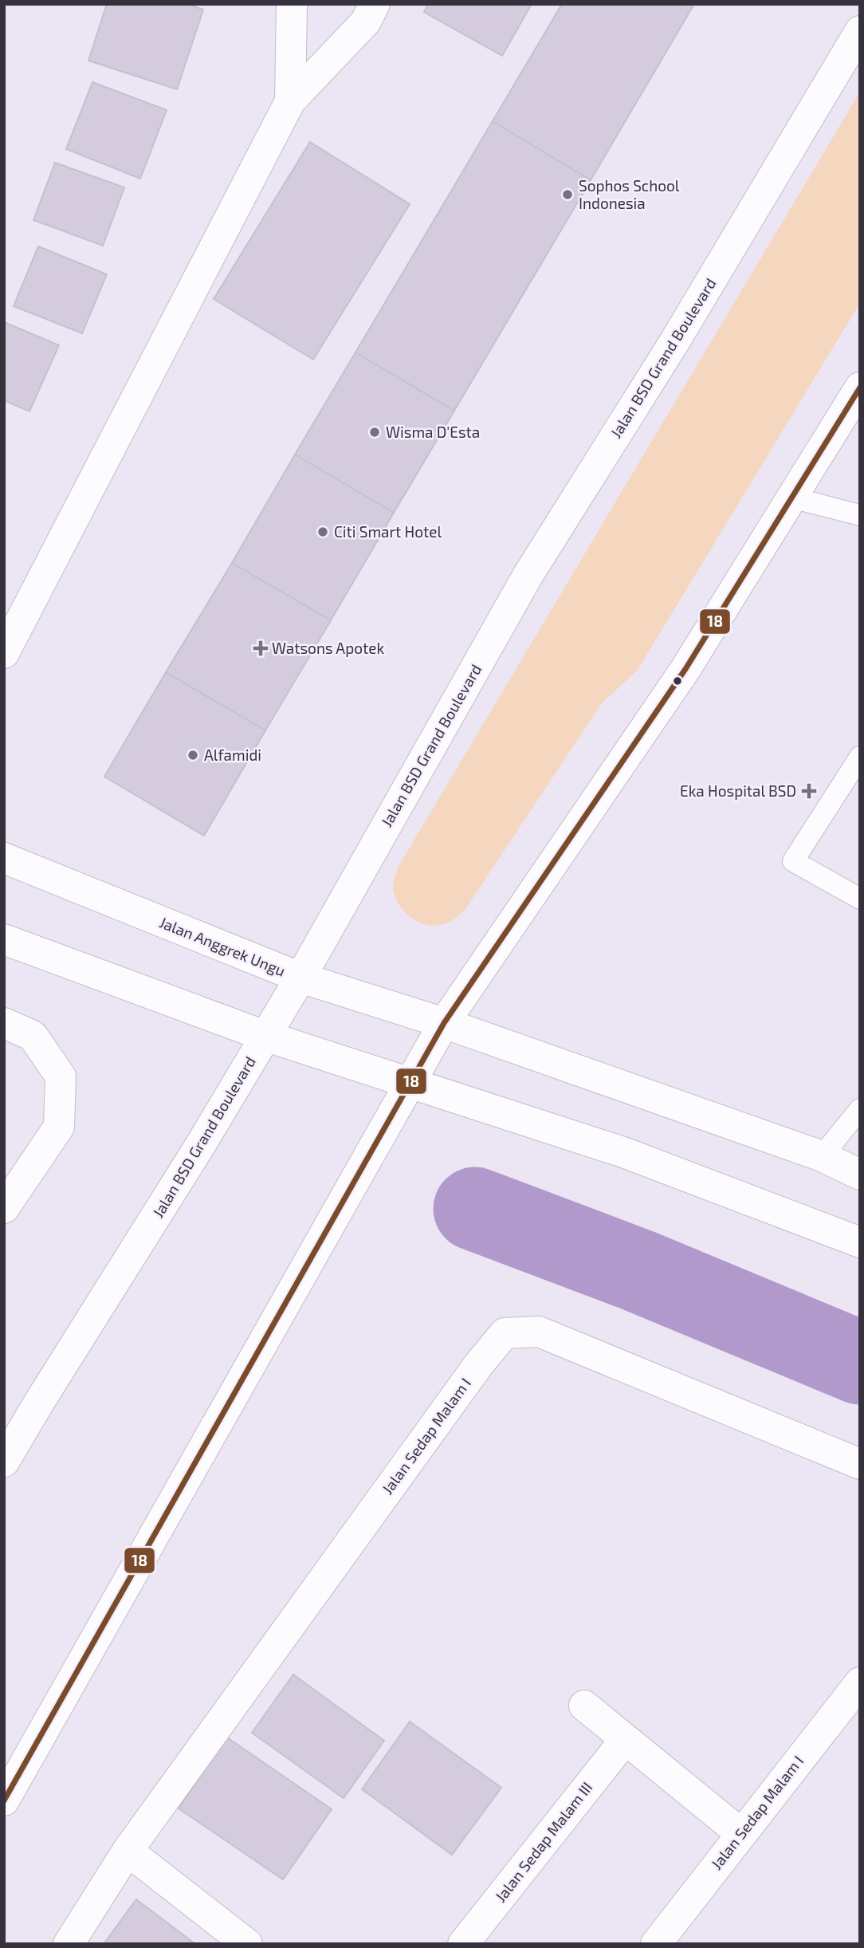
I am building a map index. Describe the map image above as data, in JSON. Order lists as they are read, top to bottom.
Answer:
{
  "streets": {
    "street": [
      "Jalan BSD Grand Boulevard",
      "Jalan Anggrek Ungu",
      "Jalan Sedap Malam I",
      "Jalan Sedap Malam III"
    ]
  },
  "crossings": [
    ["Jalan BSD Grand Boulevard", "Jalan Anggrek Ungu"]
  ],
  "places": {
    "other": [
      "Sophos School Indonesia",
      "Wisma D'Esta",
      "Citi Smart Hotel",
      "Alfamidi"
    ],
    "health": ["Watsons Apotek", "Eka Hospital BSD"]
  },
  "lines": ["transit line 18"]
}
